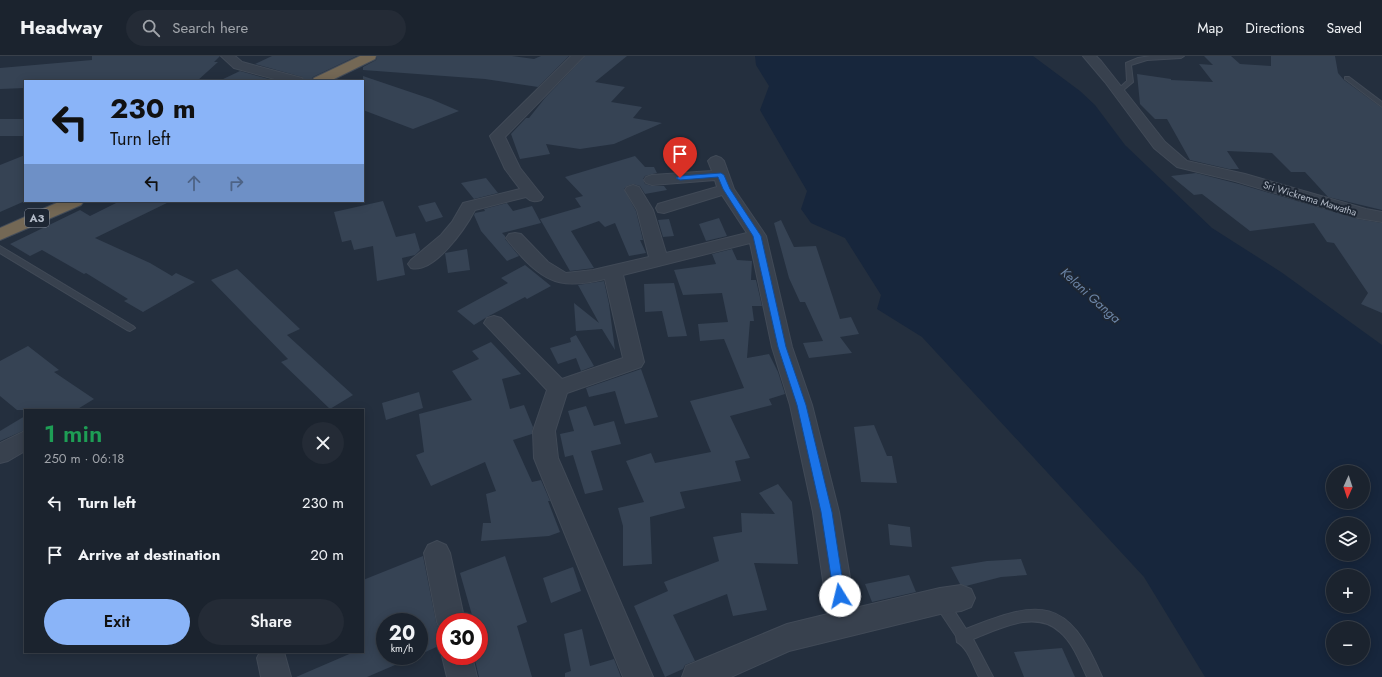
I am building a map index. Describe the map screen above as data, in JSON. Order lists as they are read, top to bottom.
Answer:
{
  "streets": {
    "highway": ["A3"],
    "street": ["Sri Wickrema Mawatha"]
  },
  "water": ["Kelani Ganga"],
  "north": "bottom",
  "page": {
    "header": "Headway",
    "search": "Search here",
    "nav": ["Map", "Directions", "Saved"],
    "turn": ["230 m", "Turn left"],
    "heading": ["1 min", "250 m · 06:18"],
    "map_buttons": ["+", "−"],
    "list": [
      {
        "name": "Turn left",
        "value": "230 m"
      },
      {
        "name": "Arrive at destination",
        "value": "20 m"
      }
    ],
    "buttons": ["Exit", "Share"],
    "speed": "20 km/h",
    "limit": "30"
  }
}
